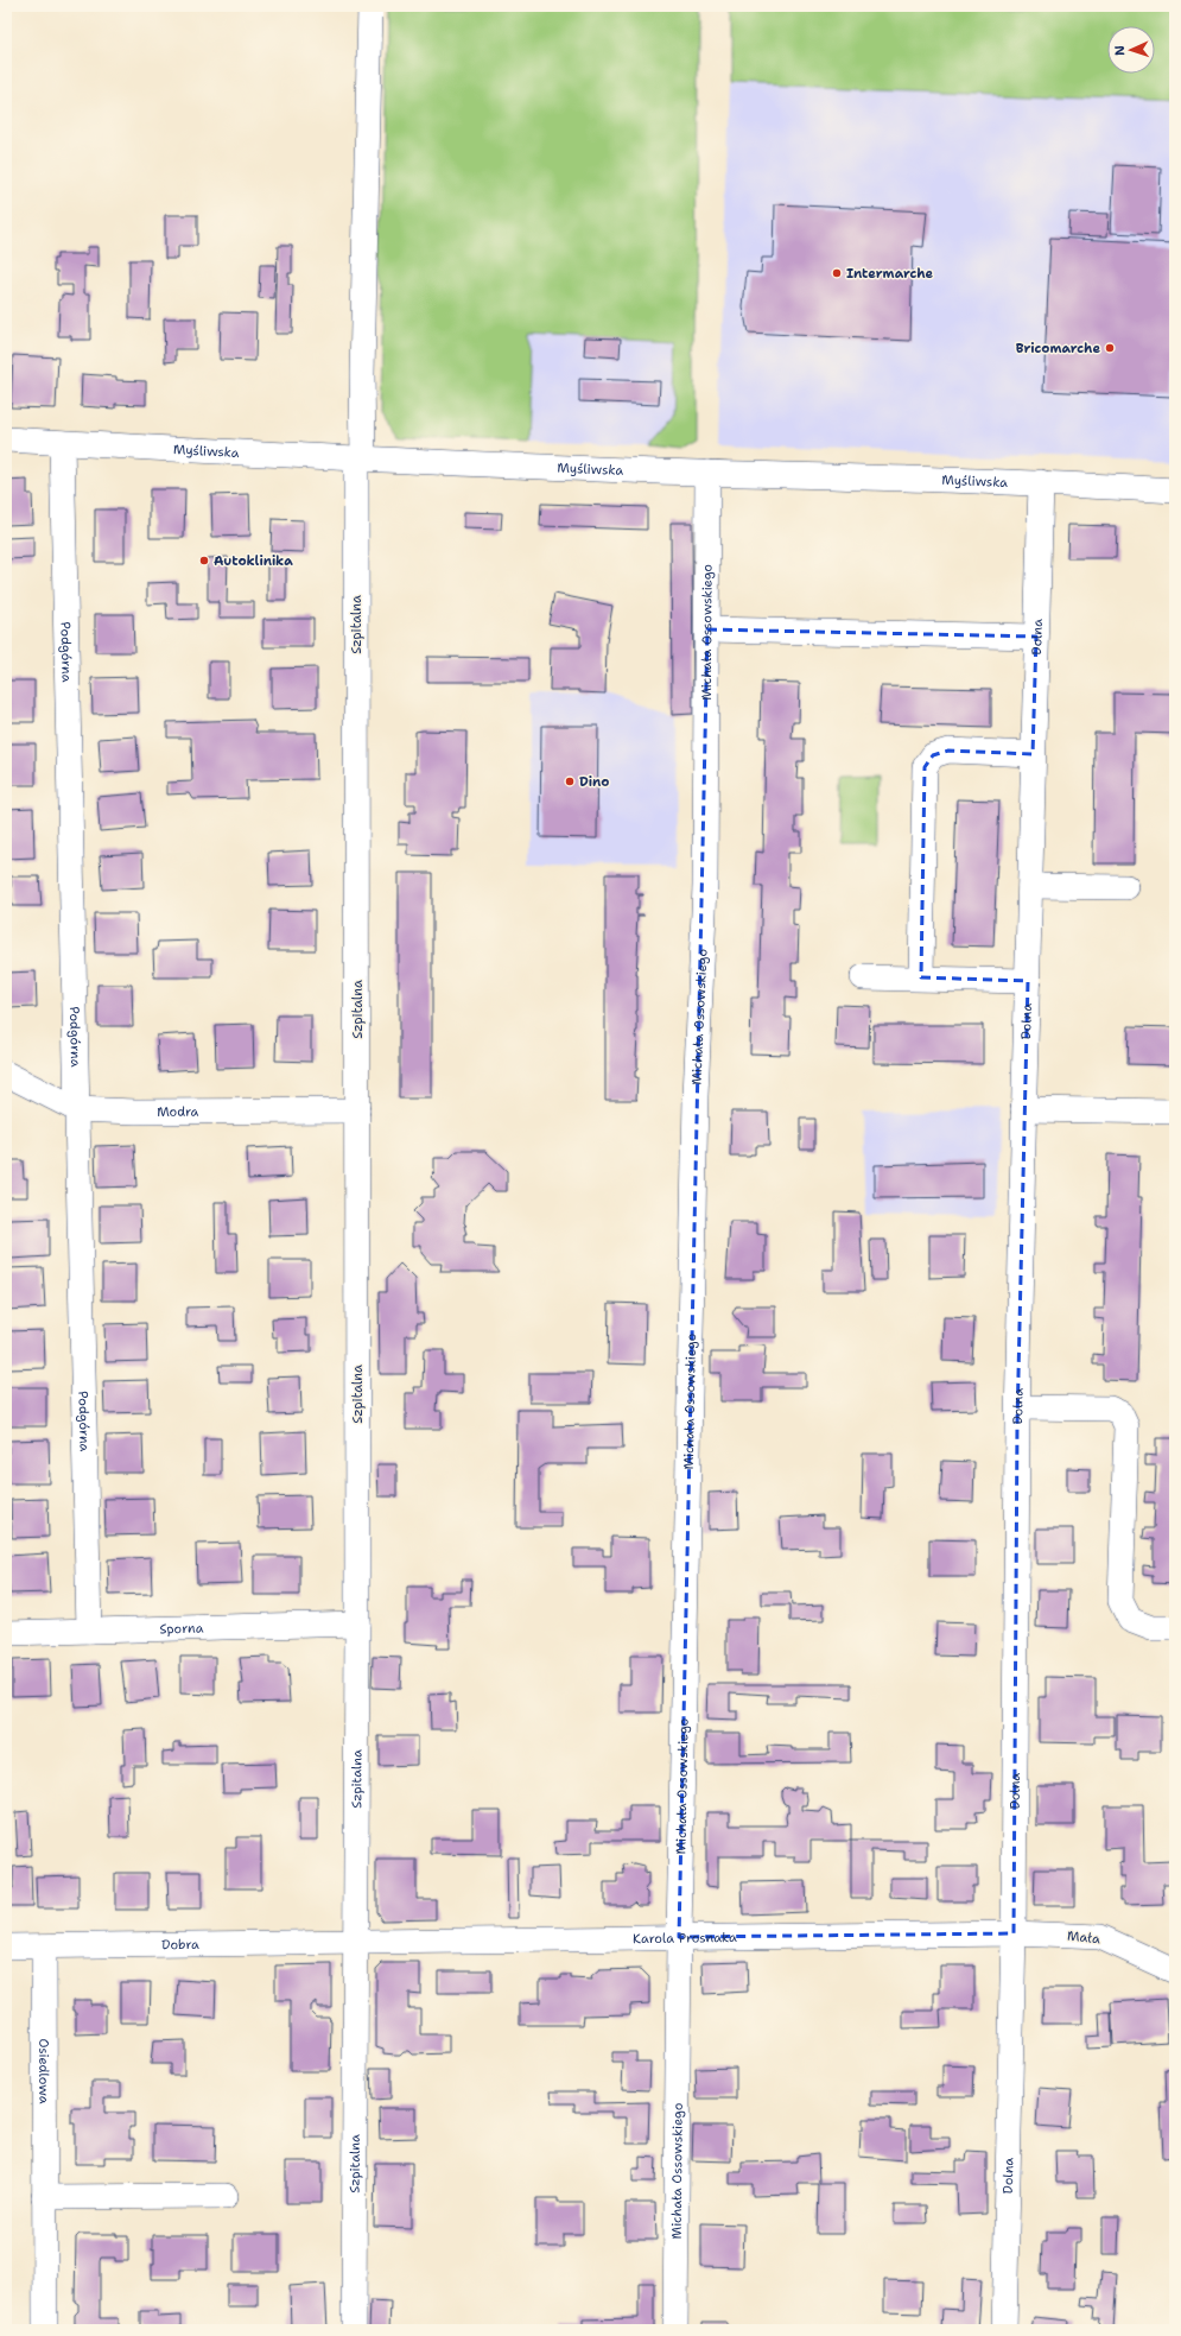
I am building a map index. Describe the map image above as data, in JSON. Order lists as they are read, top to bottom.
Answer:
{
  "streets": {
    "street": [
      "Myśliwska",
      "Szpitalna",
      "Michała Ossowskiego",
      "Dolna",
      "Podgórna",
      "Modra",
      "Sporna",
      "Karola Prosnaka",
      "Mała",
      "Dobra",
      "Osiedlowa"
    ]
  },
  "crossings": [
    ["Myśliwska", "Szpitalna"],
    ["Myśliwska", "Michała Ossowskiego"],
    ["Myśliwska", "Dolna"],
    ["Myśliwska", "Podgórna"],
    ["Szpitalna", "Modra"],
    ["Szpitalna", "Sporna"],
    ["Szpitalna", "Karola Prosnaka"],
    ["Szpitalna", "Dobra"],
    ["Michała Ossowskiego", "Karola Prosnaka"],
    ["Dolna", "Karola Prosnaka"],
    ["Dolna", "Mała"],
    ["Podgórna", "Modra"],
    ["Podgórna", "Sporna"],
    ["Karola Prosnaka", "Mała"],
    ["Karola Prosnaka", "Dobra"],
    ["Dobra", "Osiedlowa"]
  ],
  "places": [
    "Intermarche",
    "Bricomarche",
    "Autoklinika",
    "Dino"
  ],
  "north": "left"
}
